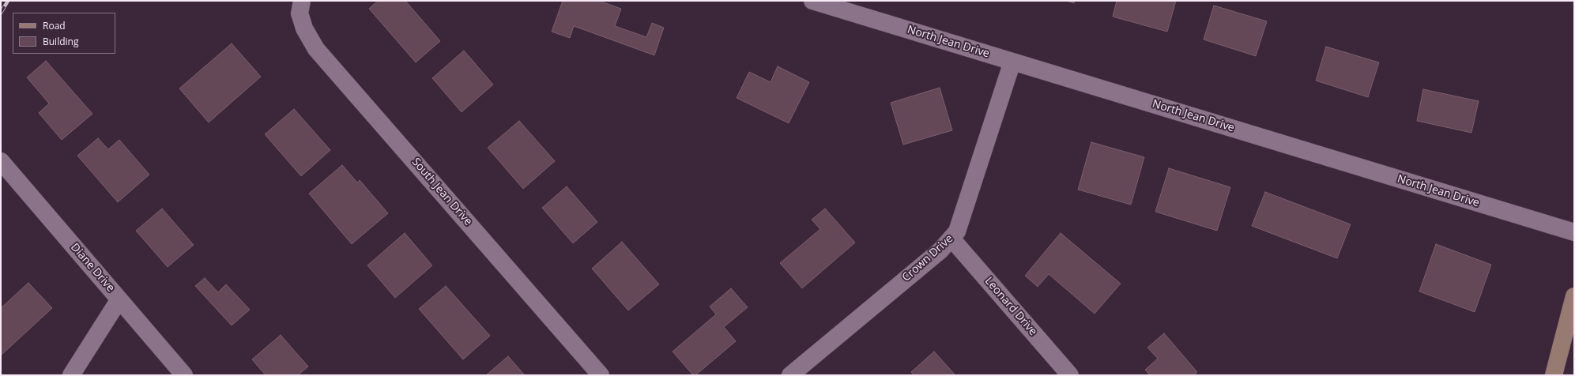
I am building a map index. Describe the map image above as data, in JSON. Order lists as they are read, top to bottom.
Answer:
{
  "streets": {
    "street": [
      "North Jean Drive",
      "South Jean Drive",
      "Crown Drive",
      "Diane Drive",
      "Leonard Drive"
    ]
  },
  "crossings": [
    ["North Jean Drive", "Crown Drive"],
    ["Crown Drive", "Leonard Drive"]
  ],
  "legend": ["Road", "Building"]
}
